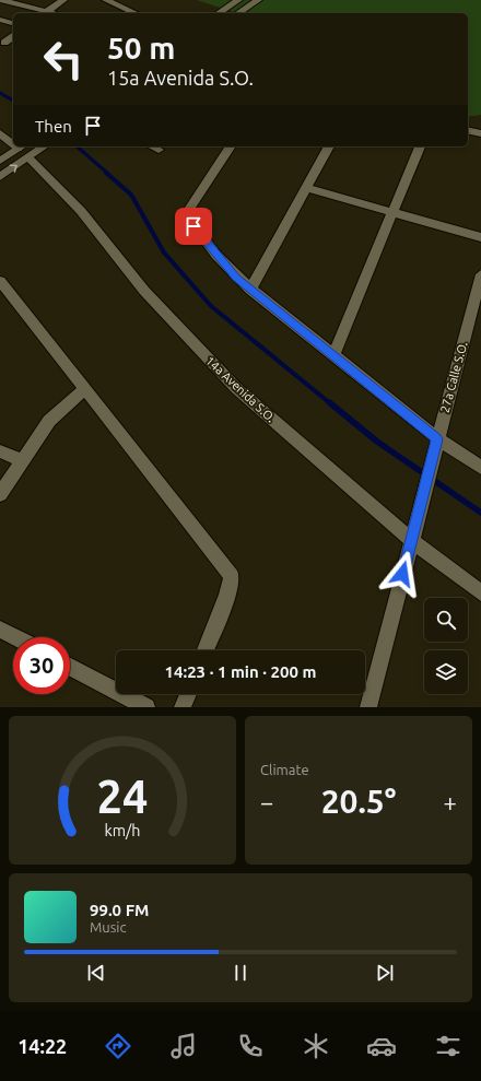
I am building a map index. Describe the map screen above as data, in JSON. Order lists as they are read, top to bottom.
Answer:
{
  "streets": {
    "street": ["27a Calle S.O.", "14a Avenida S.O."]
  },
  "crossings": [
    ["27a Calle S.O.", "14a Avenida S.O."]
  ],
  "page": {
    "turn": ["50 m", "15a Avenida S.O."],
    "then": "Then",
    "limit": "30",
    "trip": "14:23 · 1 min · 200 m",
    "tile": "Climate",
    "heat": ["−", "20.5°", "+"],
    "song": ["99.0 FM", "Music"],
    "tabs": "14:22",
    "gauge": ["24", "km/h"]
  }
}
